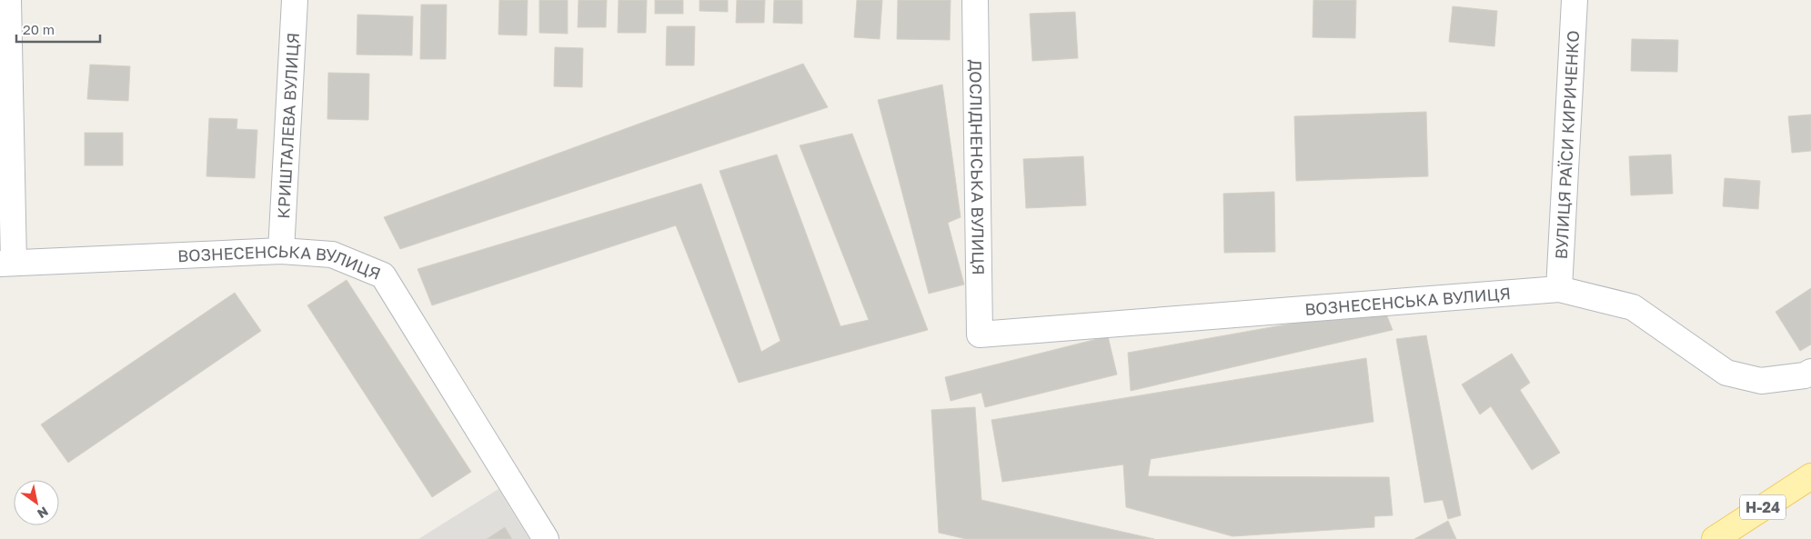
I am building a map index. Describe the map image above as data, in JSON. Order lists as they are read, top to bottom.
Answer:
{
  "streets": {
    "main road": ["Н-24"],
    "street": [
      "КРИШТАЛЕВА ВУЛИЦЯ",
      "ВУЛИЦЯ РАЇСИ КИРИЧЕНКО",
      "ДОСЛІДНЕНСЬКА ВУЛИЦЯ",
      "ВОЗНЕСЕНСЬКА ВУЛИЦЯ"
    ]
  },
  "crossings": [
    ["КРИШТАЛЕВА ВУЛИЦЯ", "ВОЗНЕСЕНСЬКА ВУЛИЦЯ"],
    ["ВУЛИЦЯ РАЇСИ КИРИЧЕНКО", "ВОЗНЕСЕНСЬКА ВУЛИЦЯ"],
    ["ДОСЛІДНЕНСЬКА ВУЛИЦЯ", "ВОЗНЕСЕНСЬКА ВУЛИЦЯ"]
  ],
  "scale_bar": "20 m",
  "north": "bottom right"
}
